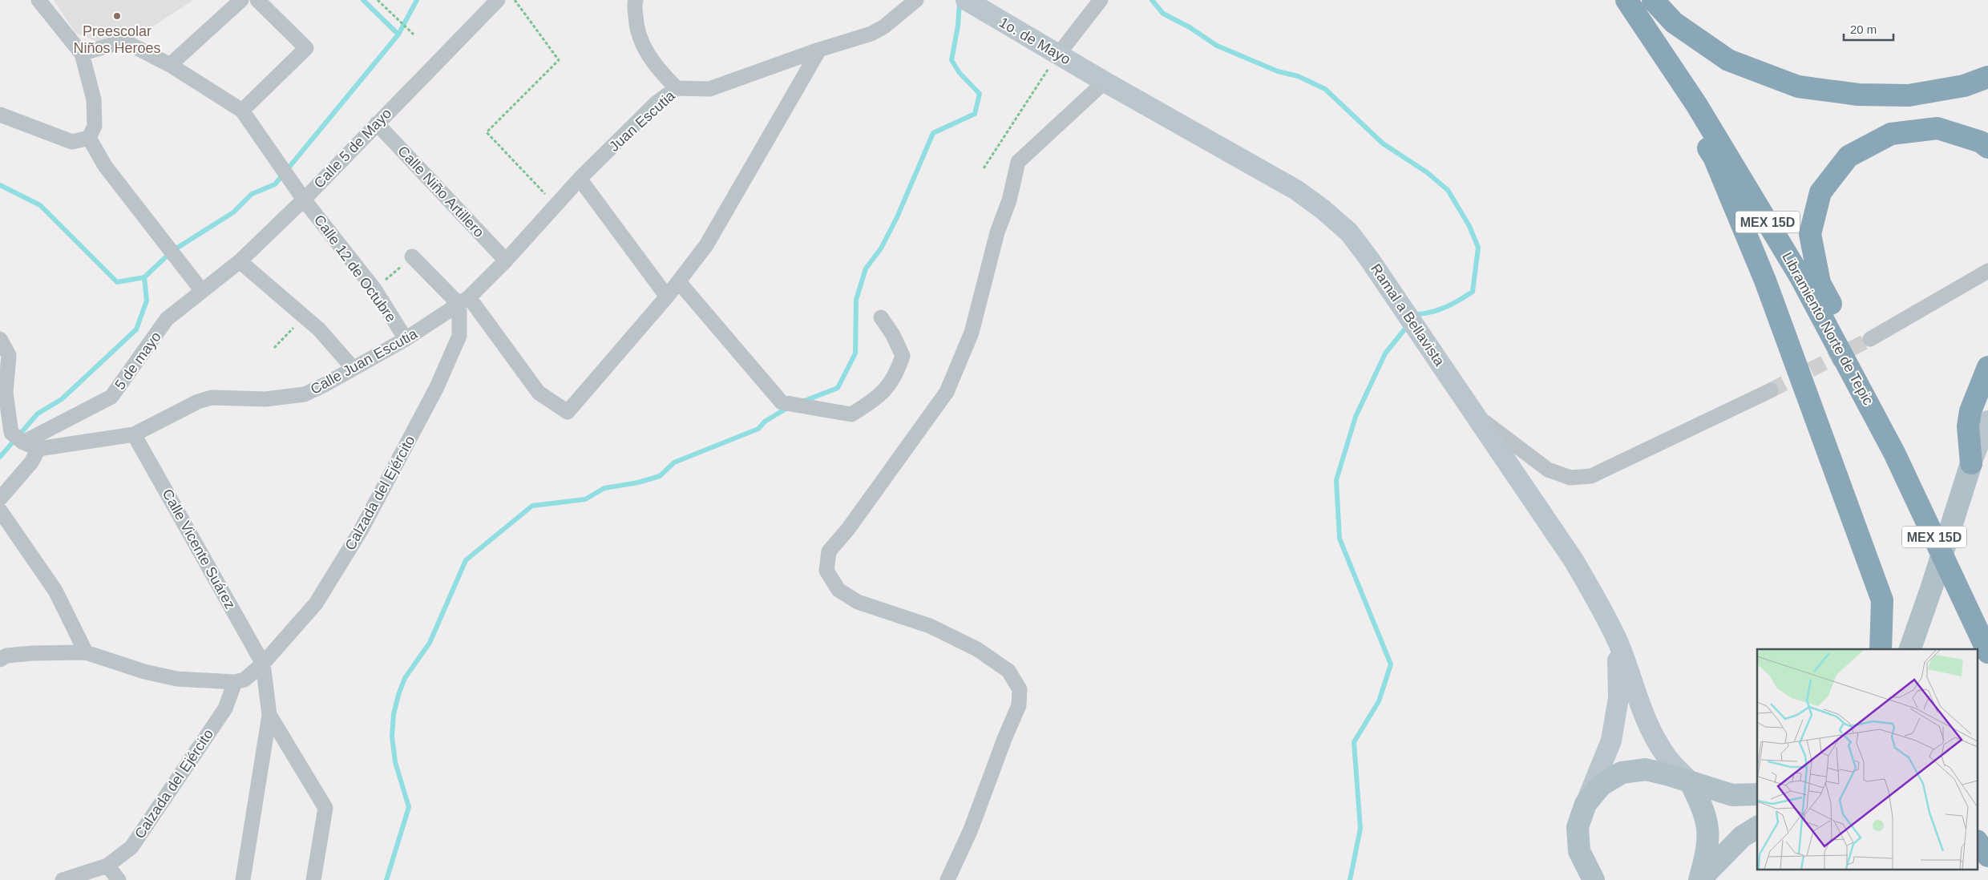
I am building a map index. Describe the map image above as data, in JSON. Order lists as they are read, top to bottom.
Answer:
{
  "streets": {
    "highway": ["MEX 15D", "Libramiento Norte de Tepic"],
    "street": [
      "1o. de Mayo",
      "Juan Escutia",
      "Calle 5 de Mayo",
      "Calle Niño Artillero",
      "Calle 12 de Octubre",
      "Ramal a Bellavista",
      "5 de mayo",
      "Calle Juan Escutia",
      "Calzada del Ejército",
      "Calle Vicente Suárez"
    ]
  },
  "crossings": [
    ["1o. de Mayo", "Ramal a Bellavista"],
    ["Juan Escutia", "Calle Niño Artillero"],
    ["Juan Escutia", "Calle Juan Escutia"],
    ["Juan Escutia", "Calzada del Ejército"],
    ["Calle 5 de Mayo", "Calle Niño Artillero"],
    ["Calle 5 de Mayo", "Calle 12 de Octubre"],
    ["Calle 5 de Mayo", "5 de mayo"],
    ["Calle 12 de Octubre", "Calle Juan Escutia"],
    ["Calle Juan Escutia", "Calzada del Ejército"],
    ["Calle Juan Escutia", "Calle Vicente Suárez"],
    ["Calzada del Ejército", "Calle Vicente Suárez"]
  ],
  "places": ["Preescolar Niños Heroes"],
  "scale_bar": "20 m"
}
